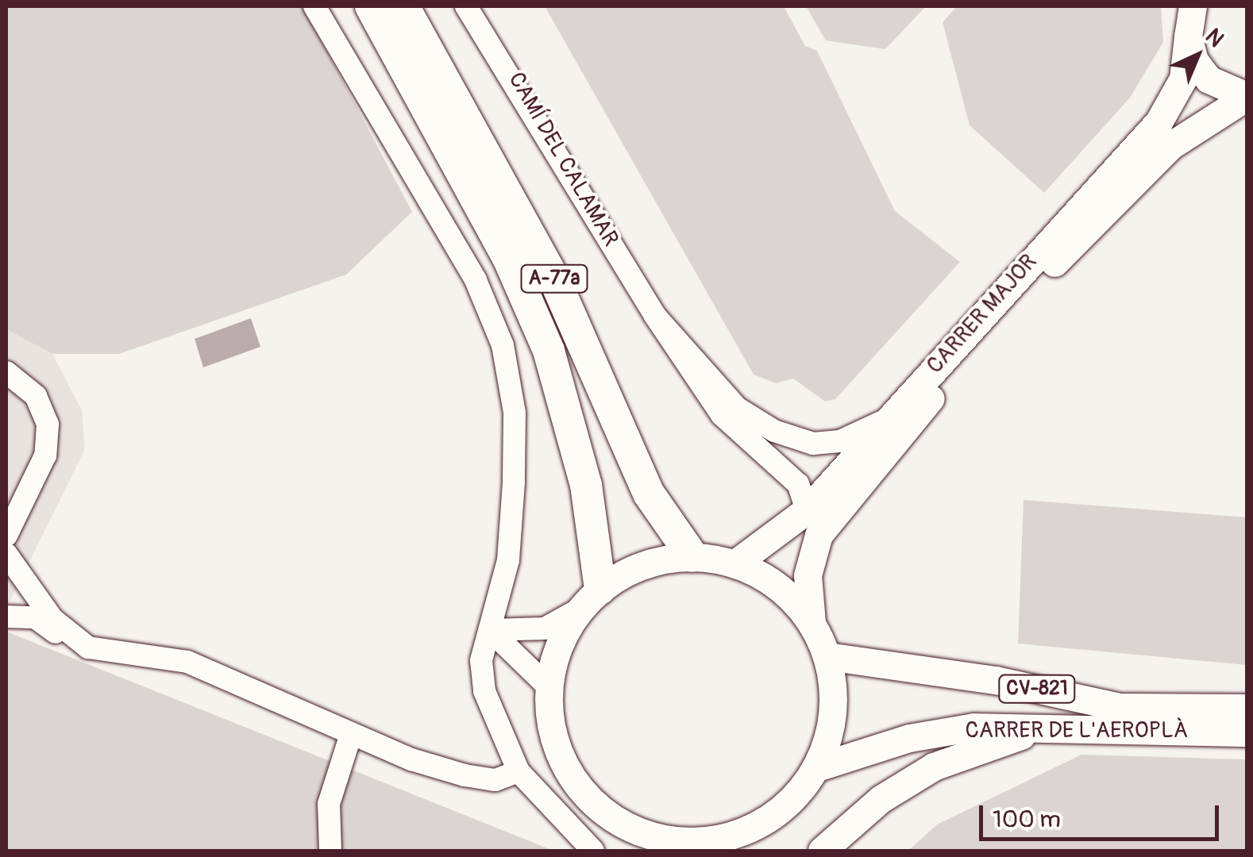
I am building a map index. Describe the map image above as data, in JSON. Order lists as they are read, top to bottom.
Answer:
{
  "streets": {
    "highway": ["A-77a"],
    "main road": ["CARRER MAJOR", "CV-821", "CARRER DE L'AEROPLÀ"],
    "street": ["CAMÍ DEL CALAMAR"]
  },
  "scale_bar": "100 m",
  "north": "top right"
}
